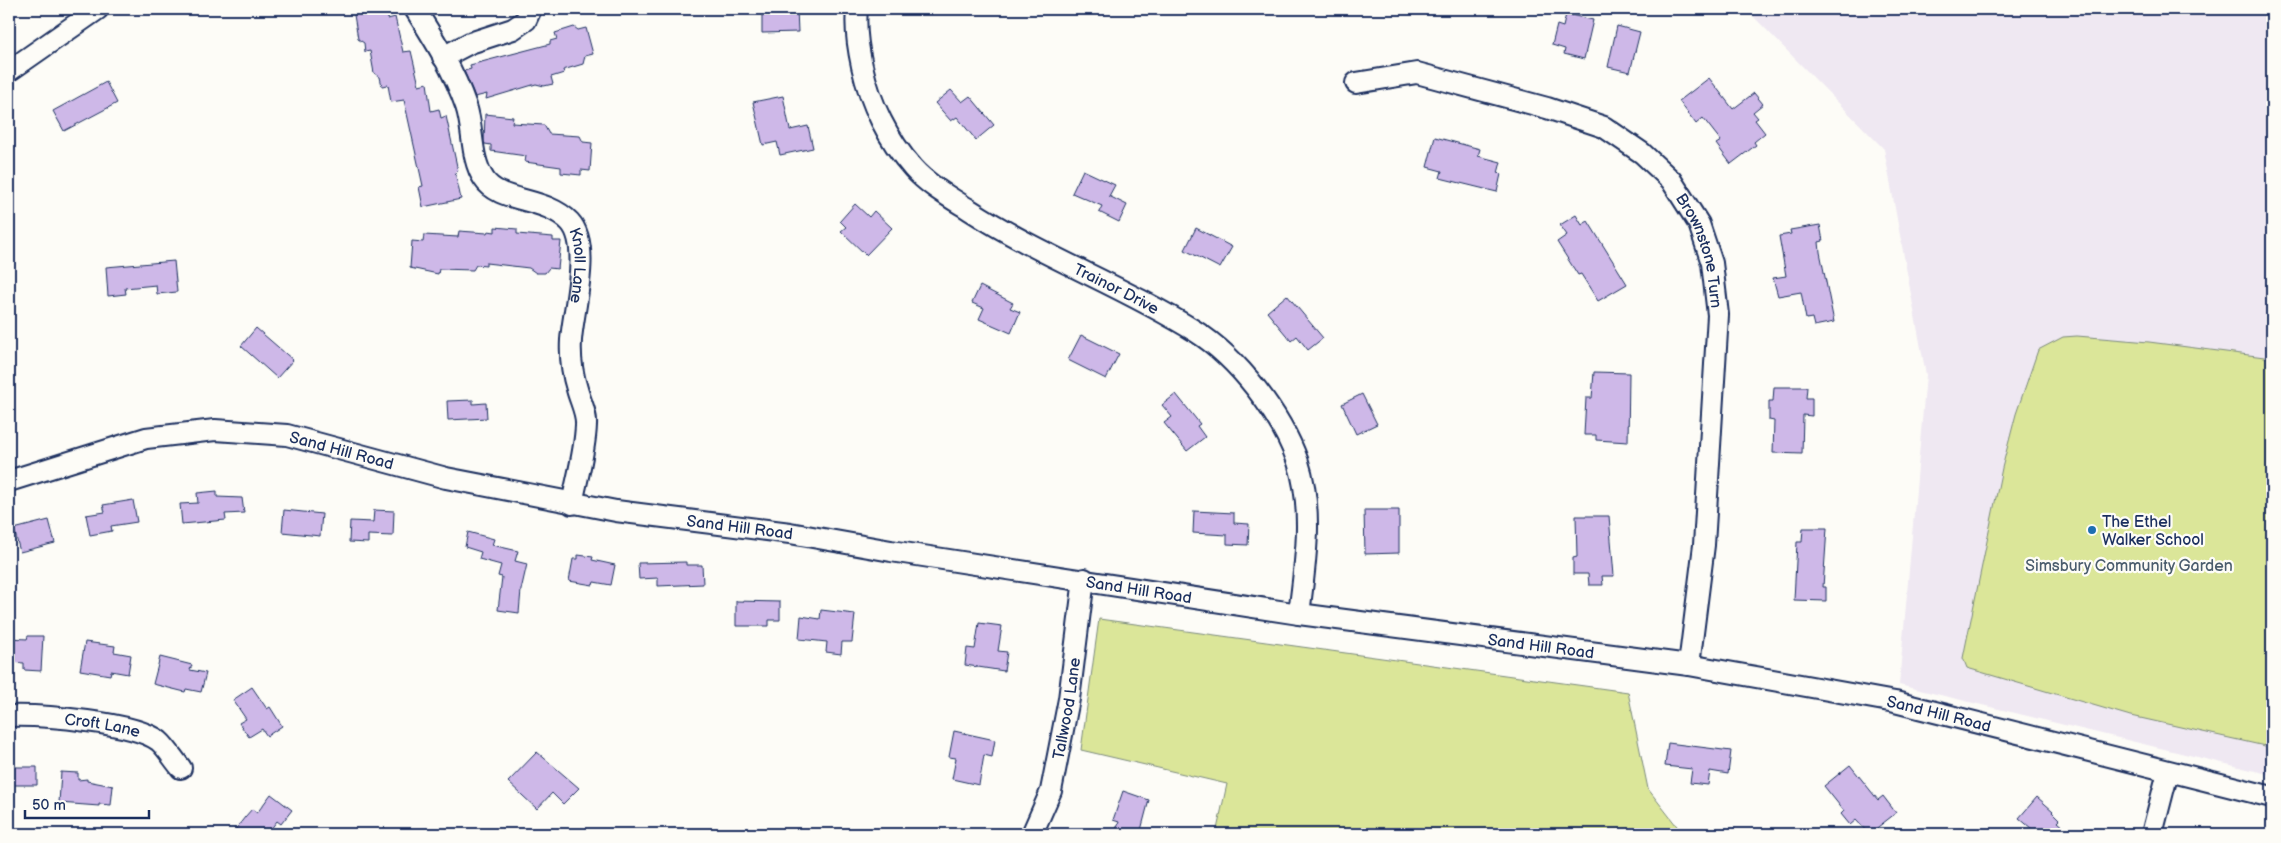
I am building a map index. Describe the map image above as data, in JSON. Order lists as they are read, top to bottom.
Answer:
{
  "streets": {
    "street": [
      "Brownstone Turn",
      "Knoll Lane",
      "Trainor Drive",
      "Sand Hill Road",
      "Tallwood Lane",
      "Croft Lane"
    ]
  },
  "crossings": [
    ["Brownstone Turn", "Sand Hill Road"],
    ["Knoll Lane", "Sand Hill Road"],
    ["Trainor Drive", "Sand Hill Road"],
    ["Sand Hill Road", "Tallwood Lane"]
  ],
  "parks": ["Simsbury Community Garden"],
  "places": ["The Ethel Walker School"],
  "scale_bar": "50 m"
}
